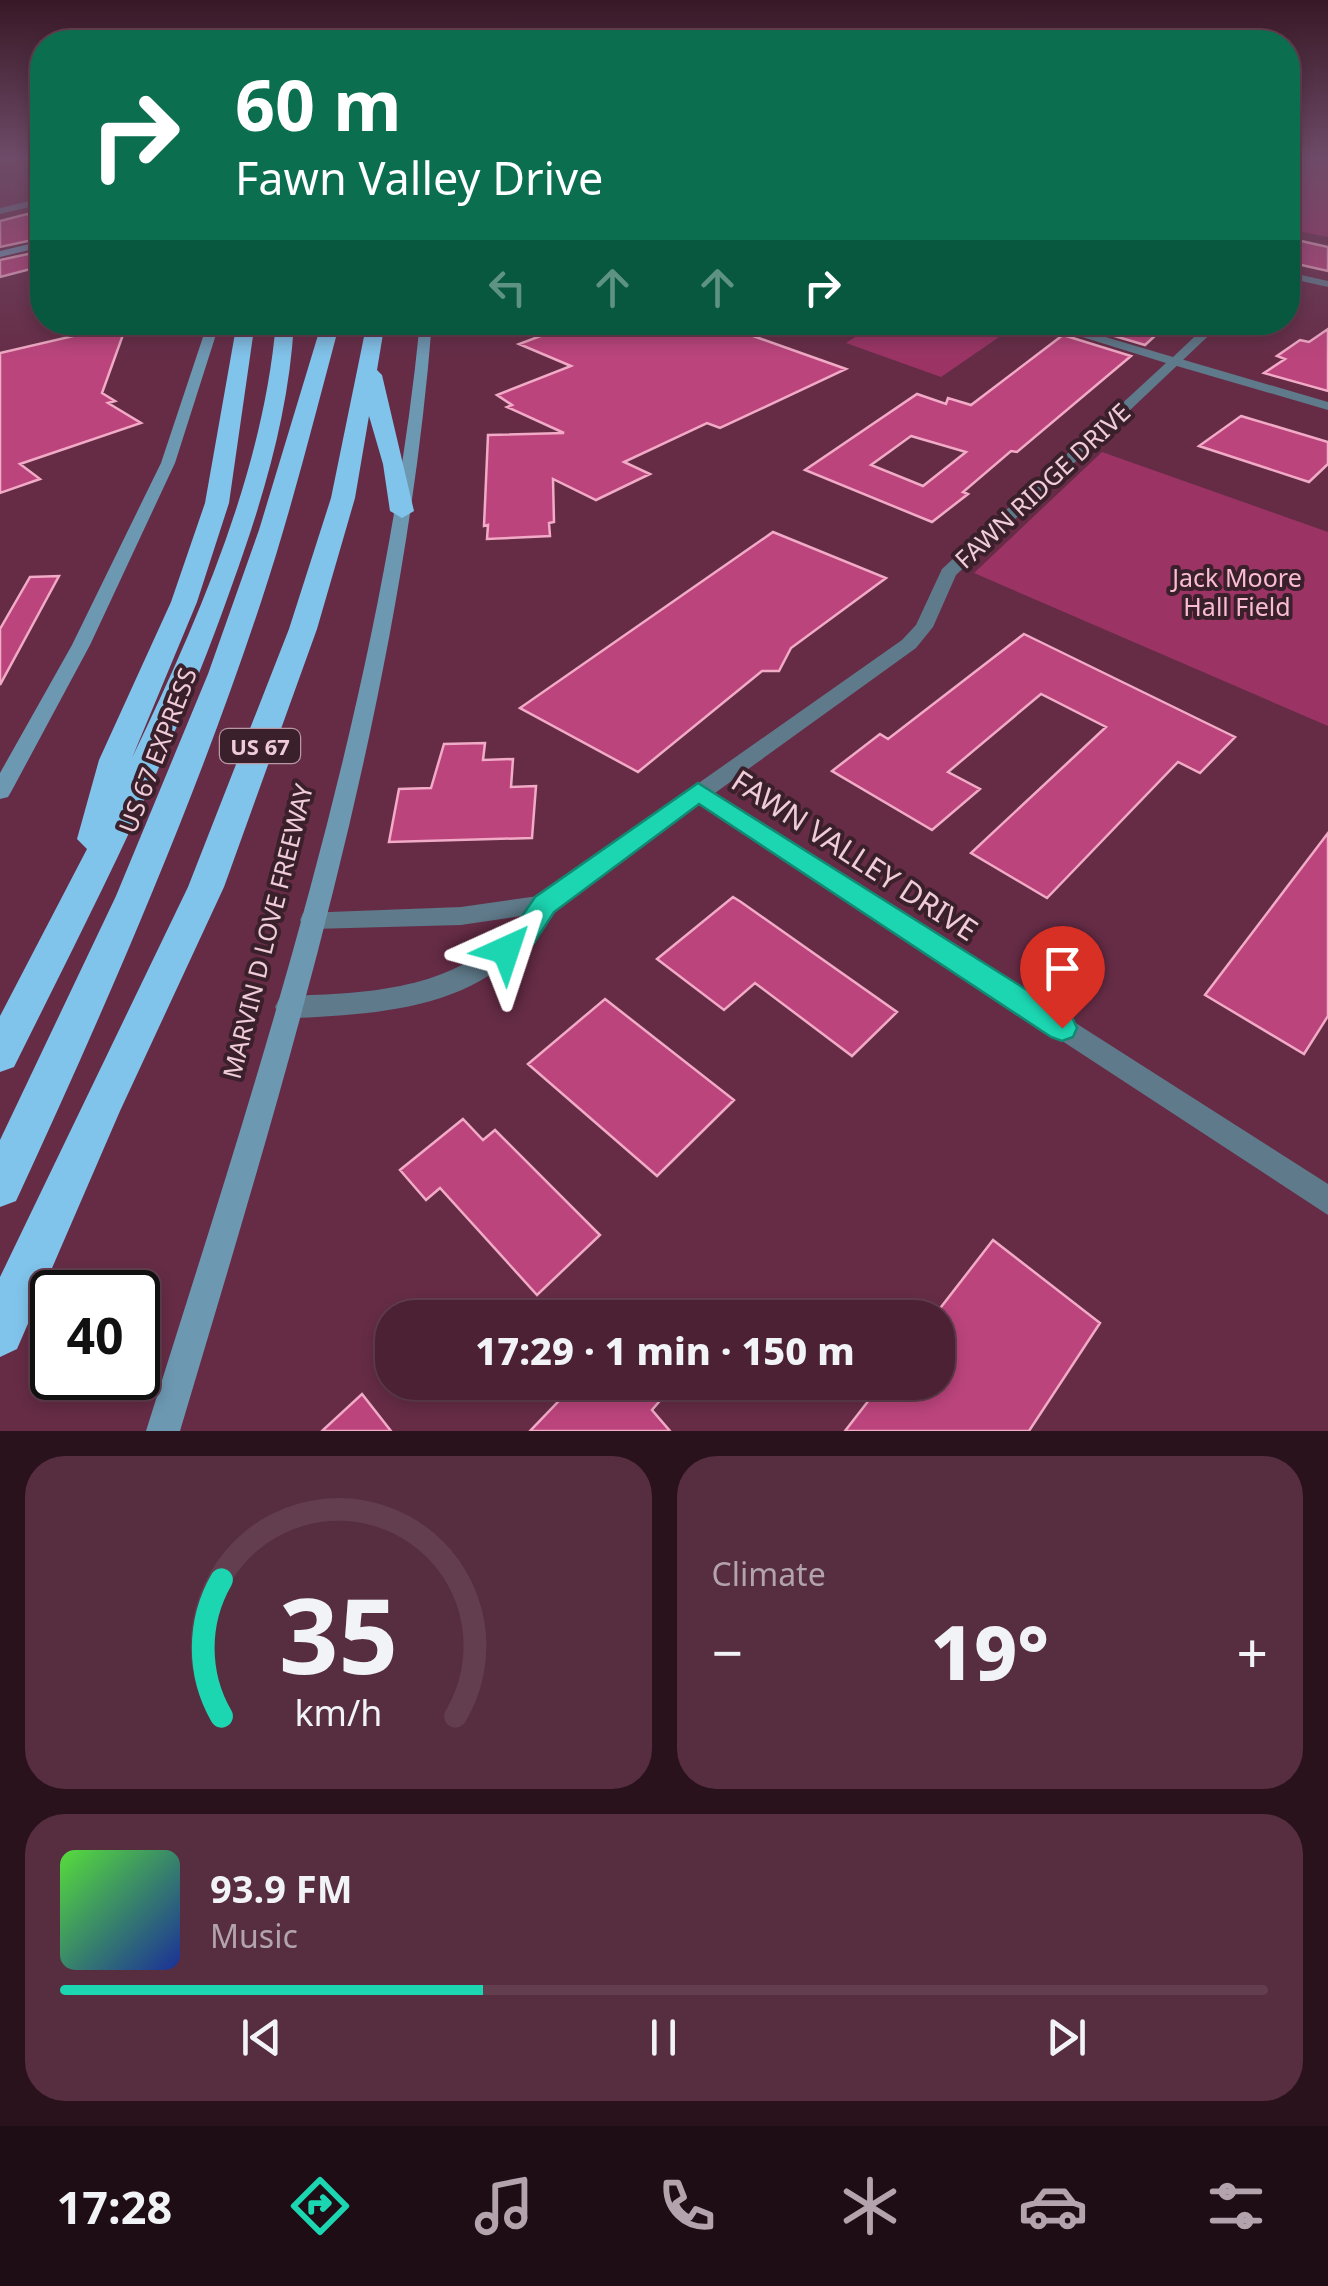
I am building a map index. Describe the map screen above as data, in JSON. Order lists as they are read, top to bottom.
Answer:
{
  "streets": {
    "highway": ["US 67", "US 67 EXPRESS"],
    "main road": ["MARVIN D LOVE FREEWAY"],
    "street": ["FAWN RIDGE DRIVE", "FAWN VALLEY DRIVE"]
  },
  "crossings": [
    ["FAWN RIDGE DRIVE", "FAWN VALLEY DRIVE"],
    ["FAWN RIDGE DRIVE", "MARVIN D LOVE FREEWAY"]
  ],
  "parks": ["Jack Moore Hall Field"],
  "page": {
    "turn": ["60 m", "Fawn Valley Drive"],
    "limit": "40",
    "trip": "17:29 · 1 min · 150 m",
    "tile": "Climate",
    "heat": ["−", "19°", "+"],
    "song": ["93.9 FM", "Music"],
    "tabs": "17:28",
    "gauge": ["35", "km/h"]
  }
}
